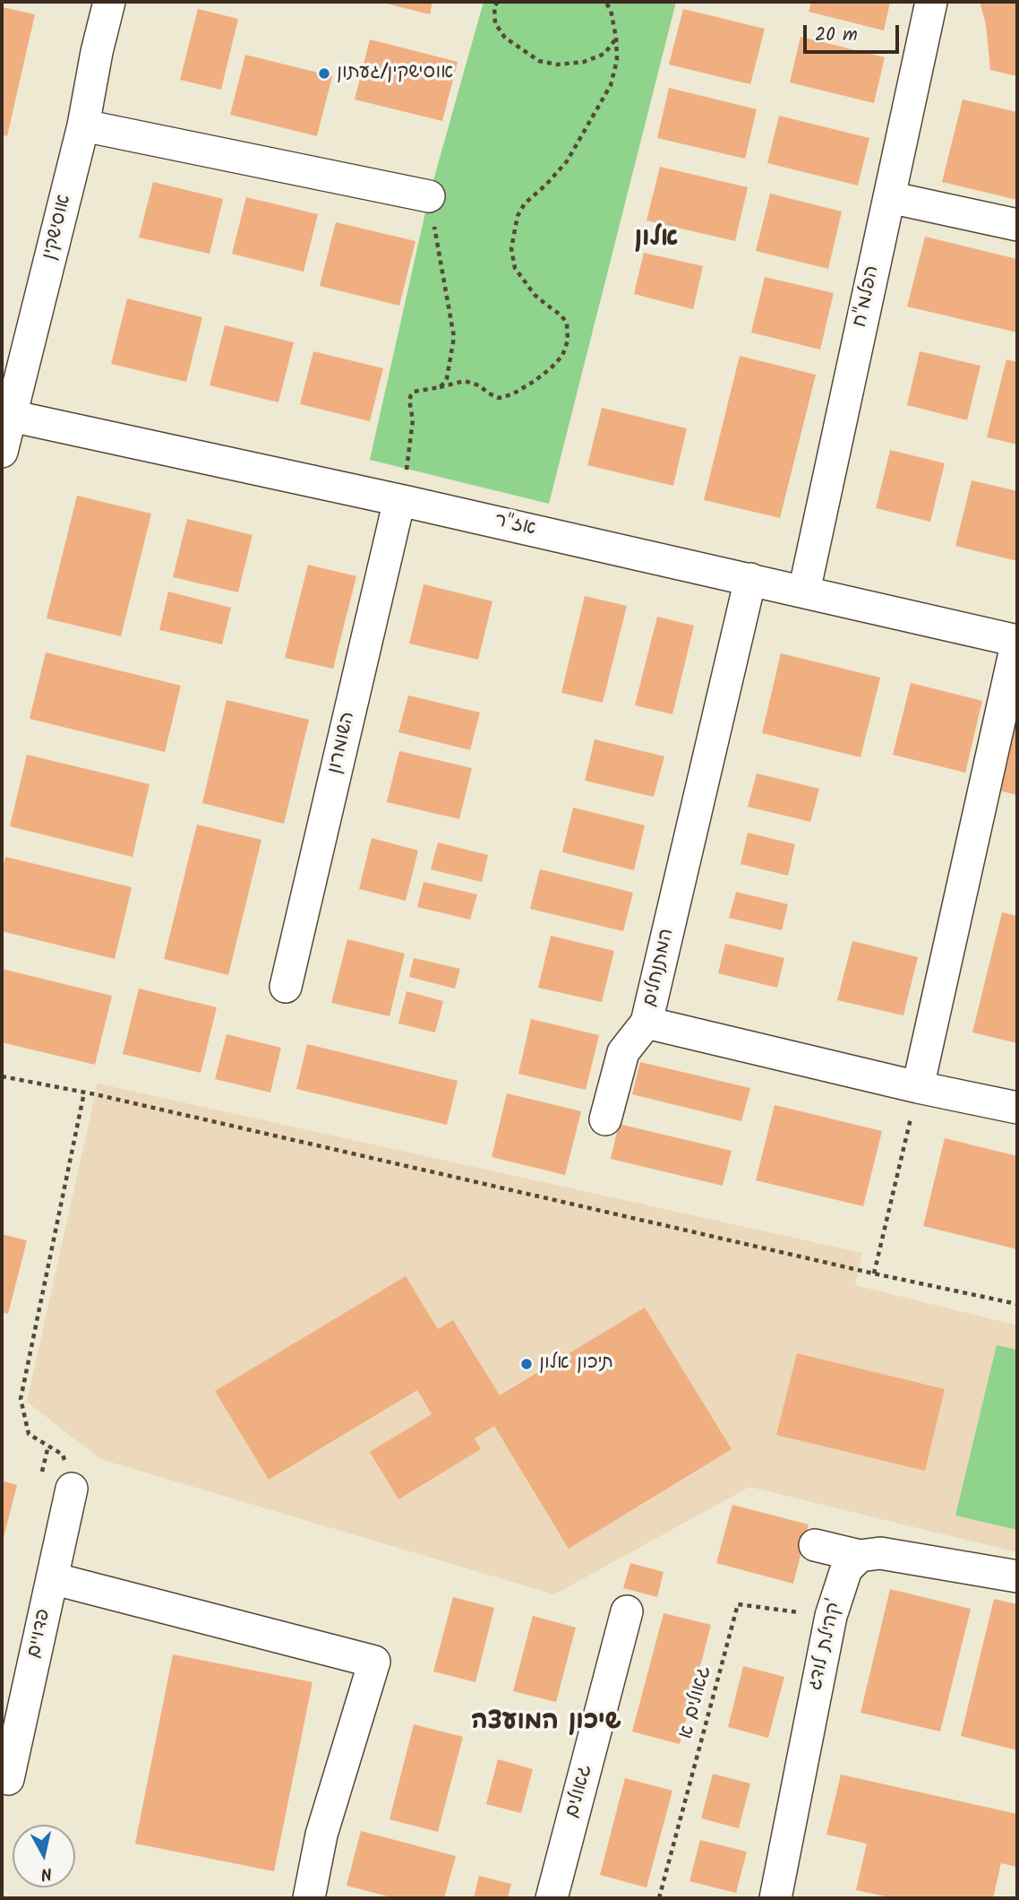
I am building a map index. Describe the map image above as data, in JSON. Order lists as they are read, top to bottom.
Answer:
{
  "streets": {
    "street": [
      "אוסישקין",
      "הפלמ\"ח",
      "אז\"ר",
      "השומרון",
      "המתנחלים",
      "פדויים",
      "קהילת לודג'",
      "גאולים"
    ],
    "path": ["גאולים א"]
  },
  "crossings": [
    ["אוסישקין", "אז\"ר"],
    ["הפלמ\"ח", "אז\"ר"],
    ["אז\"ר", "השומרון"],
    ["אז\"ר", "המתנחלים"],
    ["קהילת לודג'", "גאולים א"]
  ],
  "districts": ["אלון", "שיכון המועצה"],
  "places": ["אוסישקין/געתון", "תיכון אלון"],
  "scale_bar": "20 m",
  "north": "bottom"
}
